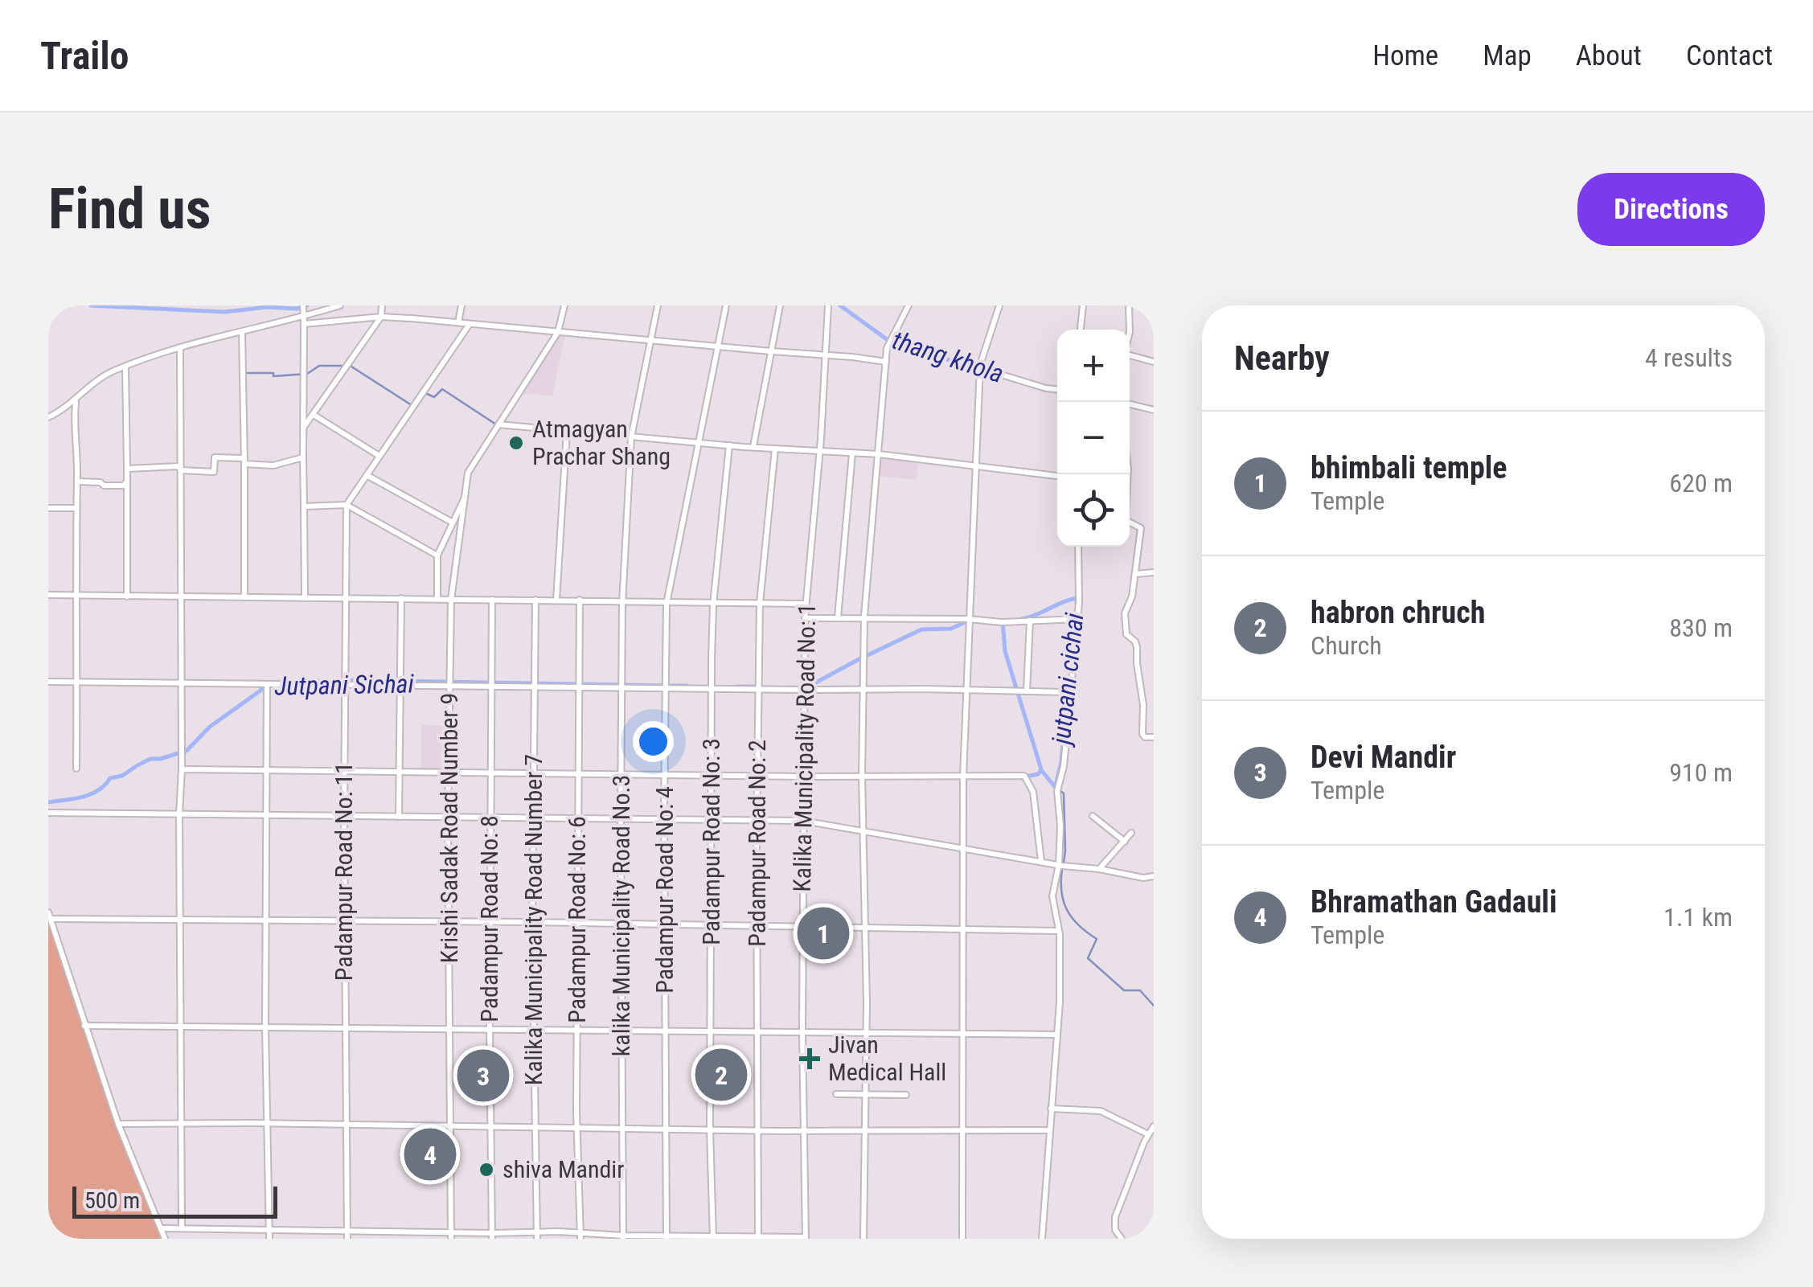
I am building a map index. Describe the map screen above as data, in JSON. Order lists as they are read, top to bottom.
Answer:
{
  "streets": {
    "street": [
      "Kalika Municipality Road No: 1",
      "Krishi Sadak Road Number 9",
      "Padampur Road No: 3",
      "Padampur Road No: 2",
      "Padampur Road No: 11",
      "Padampur Road No: 4",
      "kalika Municipality Road No.3",
      "Padampur Road No: 8",
      "Kalika Municipality Road Number 7",
      "Padampur Road No: 6"
    ]
  },
  "water": ["thang khola", "jutpani cichai", "Jutpani Sichai"],
  "places": {
    "other": ["Atmagyan Prachar Shang", "shiva Mandir"],
    "health": ["Jivan Medical Hall"]
  },
  "scale_bar": "500 m",
  "page": {
    "header": "Trailo",
    "nav": [
      "Home",
      "Map",
      "About",
      "Contact"
    ],
    "buttons": "Directions",
    "title": "Find us",
    "heading": ["Nearby", "4 results"],
    "map_buttons": ["+", "−"],
    "list": [
      {
        "mark": "1",
        "name": "bhimbali temple",
        "note": "Temple",
        "value": "620 m"
      },
      {
        "mark": "2",
        "name": "habron chruch",
        "note": "Church",
        "value": "830 m"
      },
      {
        "mark": "3",
        "name": "Devi Mandir",
        "note": "Temple",
        "value": "910 m"
      },
      {
        "mark": "4",
        "name": "Bhramathan Gadauli",
        "note": "Temple",
        "value": "1.1 km"
      }
    ],
    "pins": [
      "1",
      "2",
      "3",
      "4"
    ],
    "scale": "500 m"
  }
}
